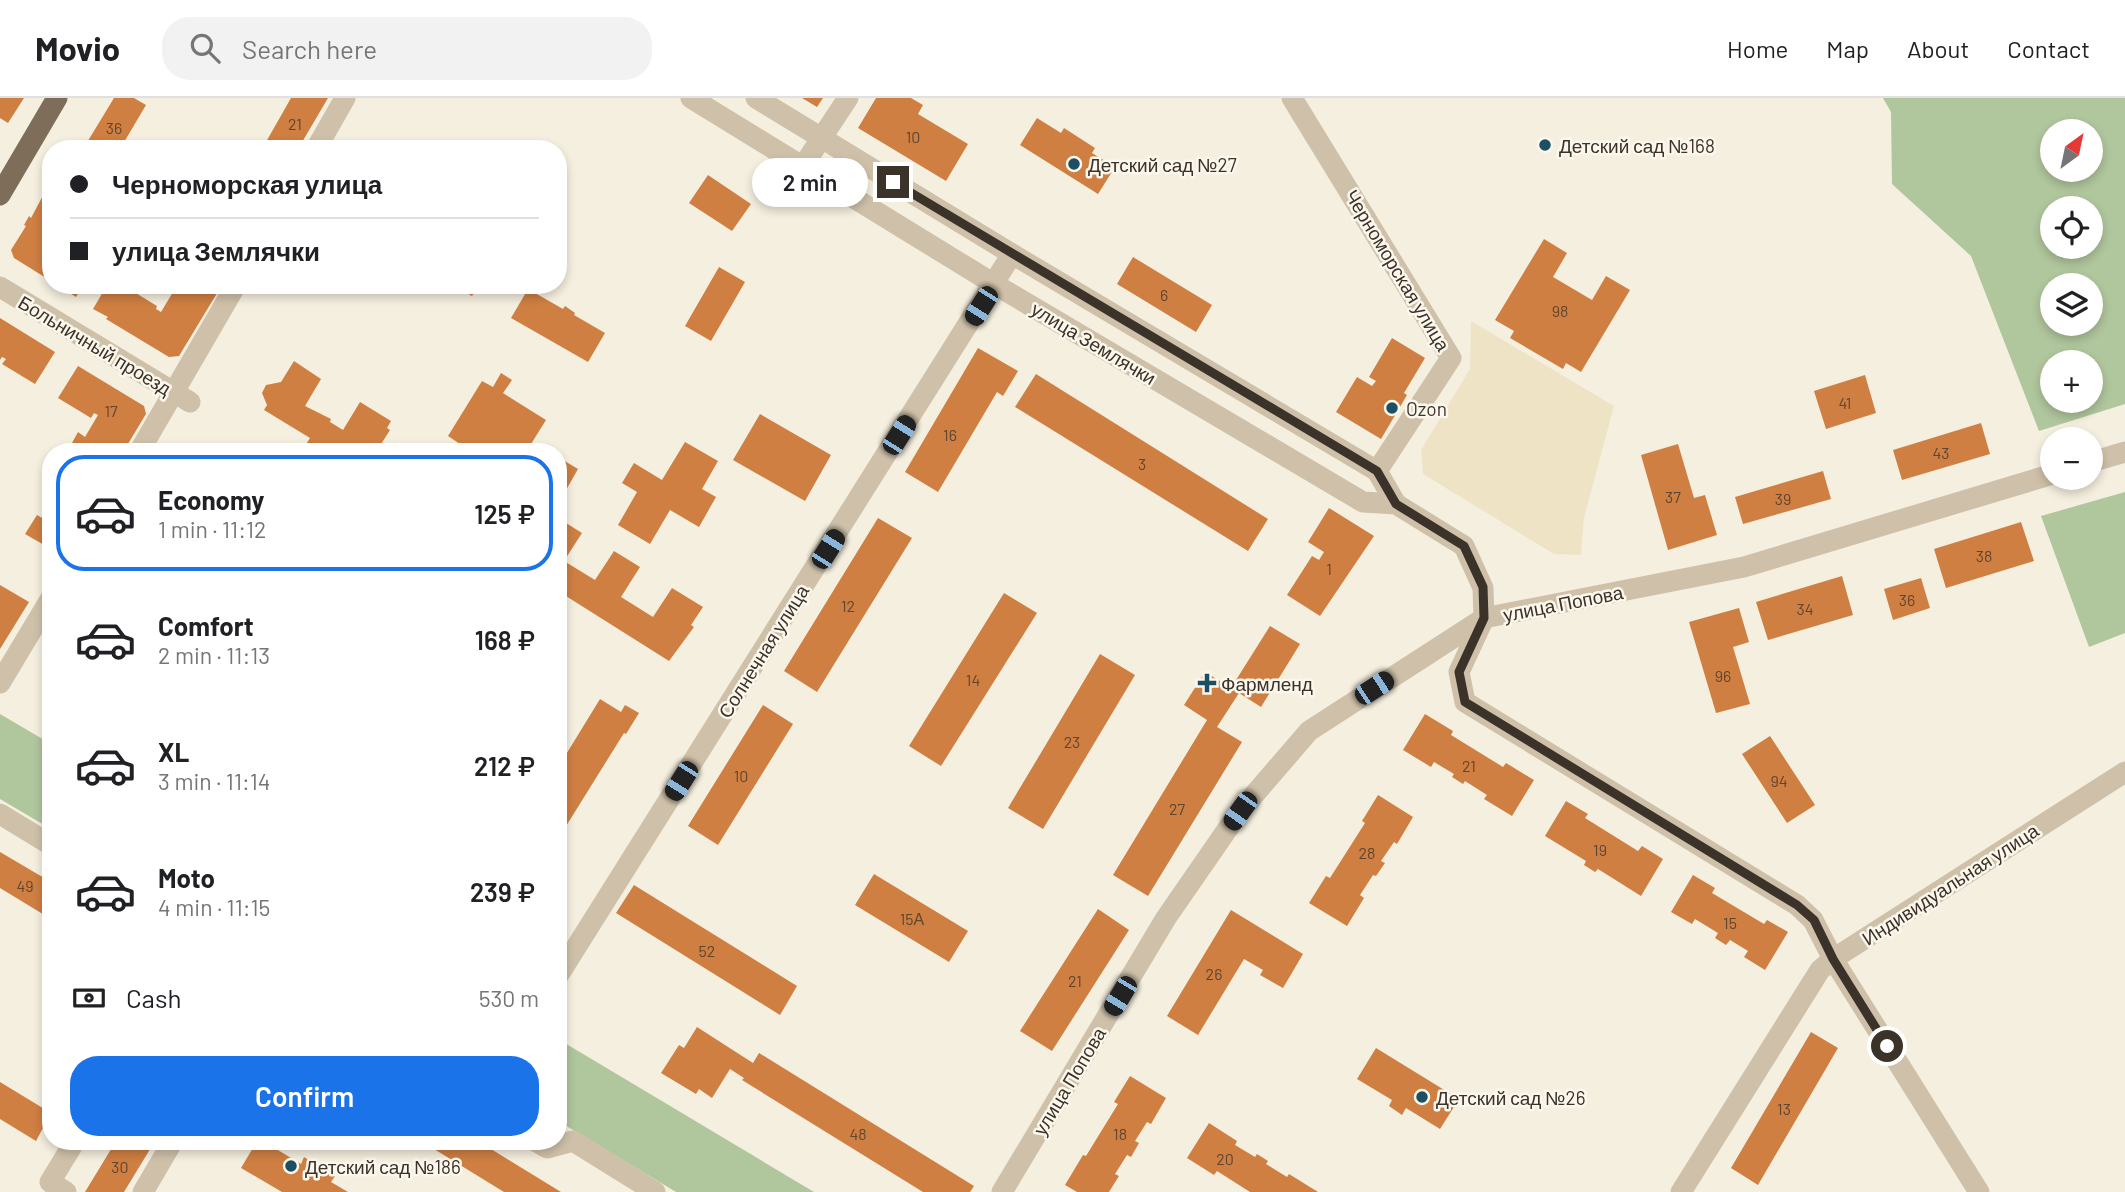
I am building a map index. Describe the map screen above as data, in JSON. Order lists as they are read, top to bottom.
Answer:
{
  "streets": {
    "street": [
      "Черноморская улица",
      "улица Землячки",
      "Больничный проезд",
      "улица Попова",
      "Солнечная улица",
      "Индивидуальная улица"
    ]
  },
  "crossings": [
    ["Черноморская улица", "улица Землячки"],
    ["улица Землячки", "Солнечная улица"]
  ],
  "places": {
    "other": [
      "Детский сад №168",
      "Детский сад №27",
      "Ozon",
      "Детский сад №26",
      "Детский сад №186"
    ],
    "health": ["Фармленд"]
  },
  "house_numbers": [
    "21",
    "36",
    "10",
    "6",
    "98",
    "41",
    "17",
    "16",
    "43",
    "3",
    "37",
    "39",
    "38",
    "1",
    "36",
    "12",
    "34",
    "96",
    "14",
    "23",
    "21",
    "10",
    "94",
    "27",
    "19",
    "28",
    "49",
    "15А",
    "15",
    "52",
    "26",
    "21",
    "13",
    "48",
    "18",
    "20",
    "30"
  ],
  "north": "top right",
  "page": {
    "header": "Movio",
    "search": "Search here",
    "nav": [
      "Home",
      "Map",
      "About",
      "Contact"
    ],
    "map_buttons": ["+", "−"],
    "banner": ["Черноморская улица", "улица Землячки"],
    "bubble": "2 min",
    "list": [
      {
        "name": "Economy",
        "note": "1 min · 11:12",
        "value": "125 ₽"
      },
      {
        "name": "Comfort",
        "note": "2 min · 11:13",
        "value": "168 ₽"
      },
      {
        "name": "XL",
        "note": "3 min · 11:14",
        "value": "212 ₽"
      },
      {
        "name": "Moto",
        "note": "4 min · 11:15",
        "value": "239 ₽"
      }
    ],
    "pay": ["Cash", "530 m"],
    "buttons": "Confirm"
  }
}
